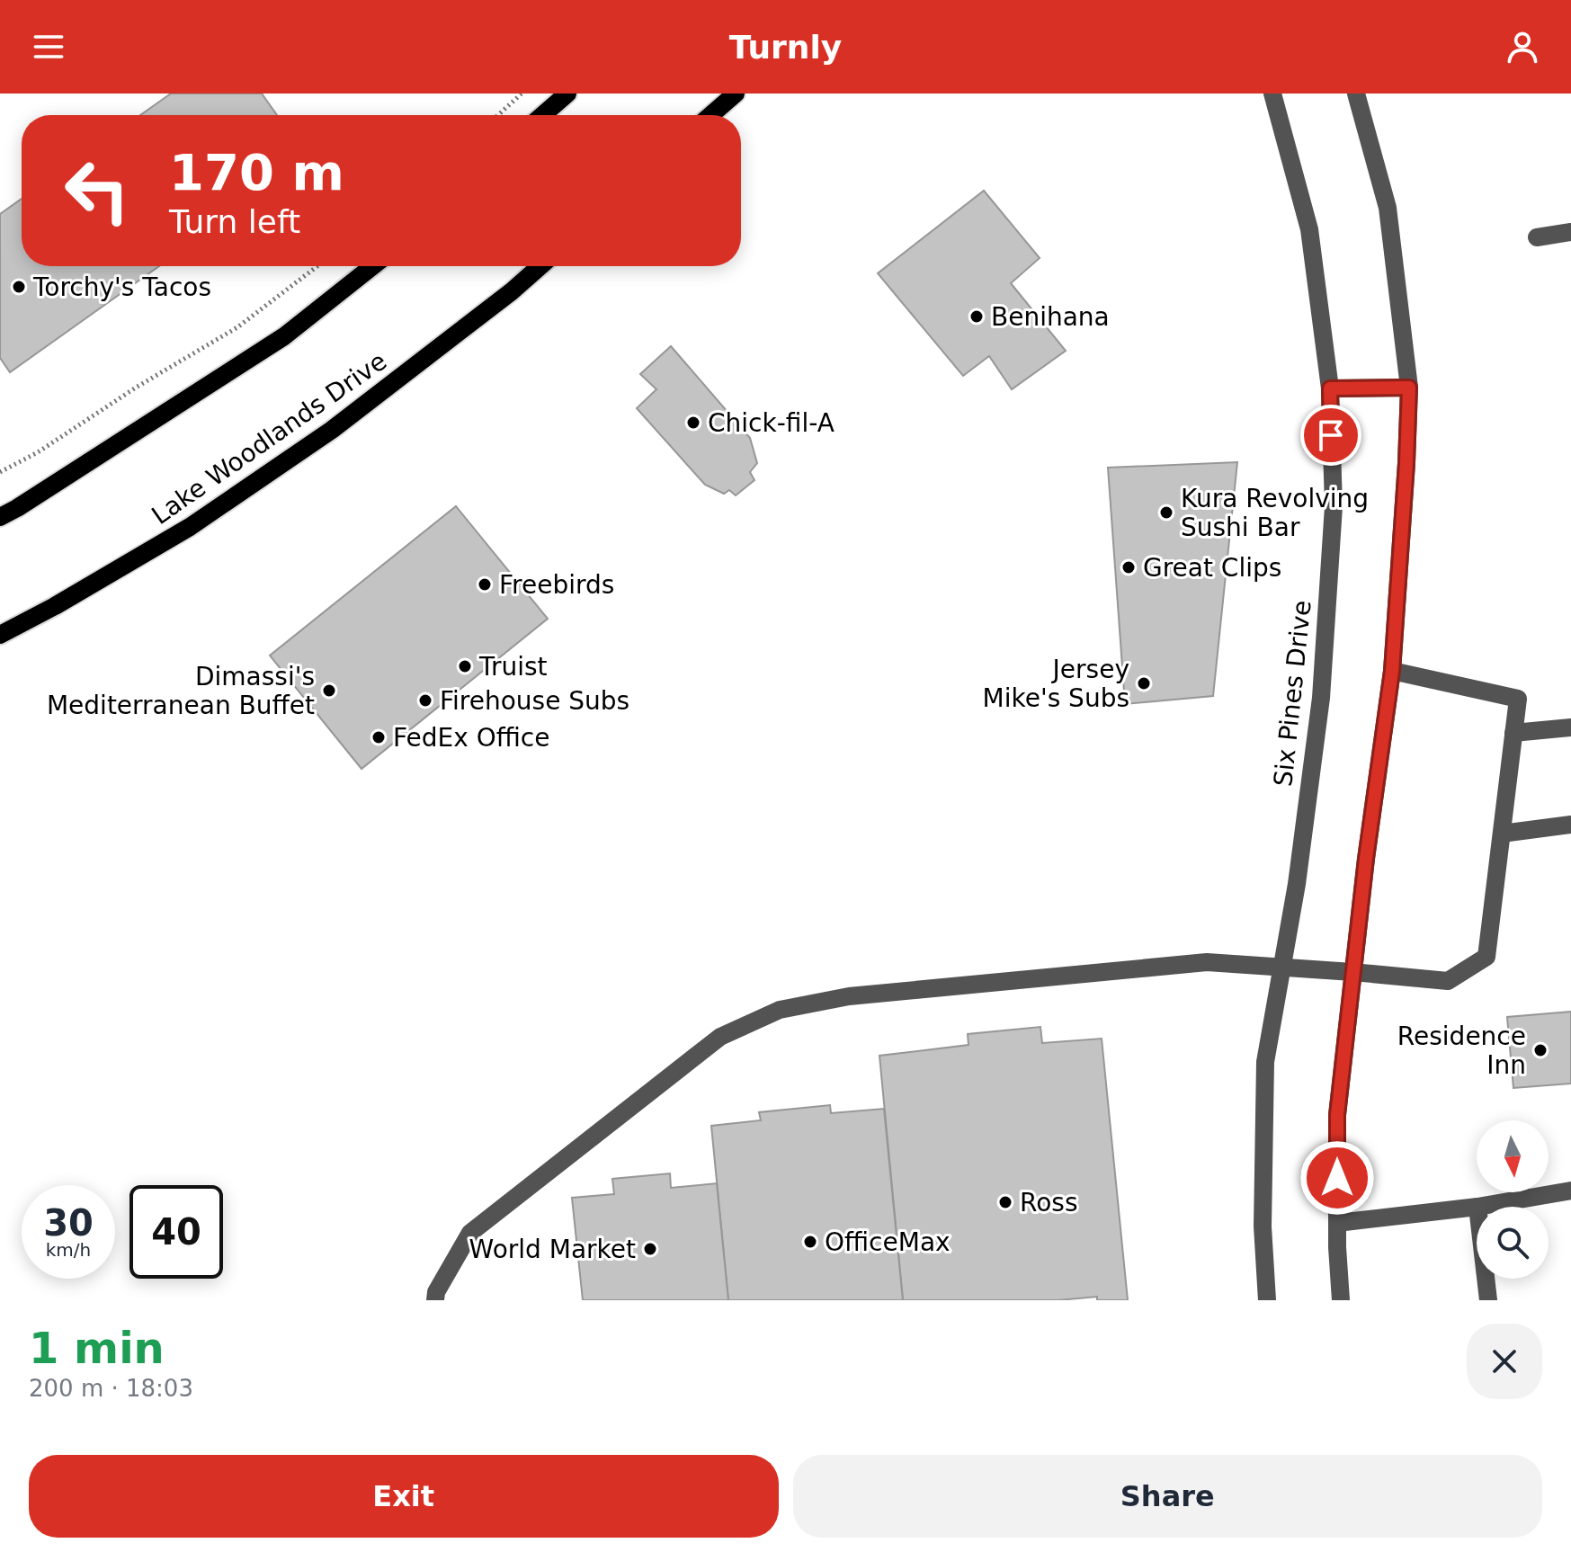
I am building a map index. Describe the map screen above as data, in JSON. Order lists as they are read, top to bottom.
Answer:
{
  "streets": {
    "main road": ["Lake Woodlands Drive"],
    "street": ["Six Pines Drive"]
  },
  "places": [
    "Torchy's Tacos",
    "Benihana",
    "Chick-fil-A",
    "Kura Revolving Sushi Bar",
    "Great Clips",
    "Freebirds",
    "Truist",
    "Jersey Mike's Subs",
    "Dimassi's Mediterranean Buffet",
    "Firehouse Subs",
    "FedEx Office",
    "Residence Inn",
    "Ross",
    "OfficeMax",
    "World Market"
  ],
  "north": "bottom",
  "page": {
    "header": "Turnly",
    "turn": ["170 m", "Turn left"],
    "speed": "30 km/h",
    "limit": "40",
    "heading": ["1 min", "200 m · 18:03"],
    "buttons": ["Exit", "Share"]
  }
}
